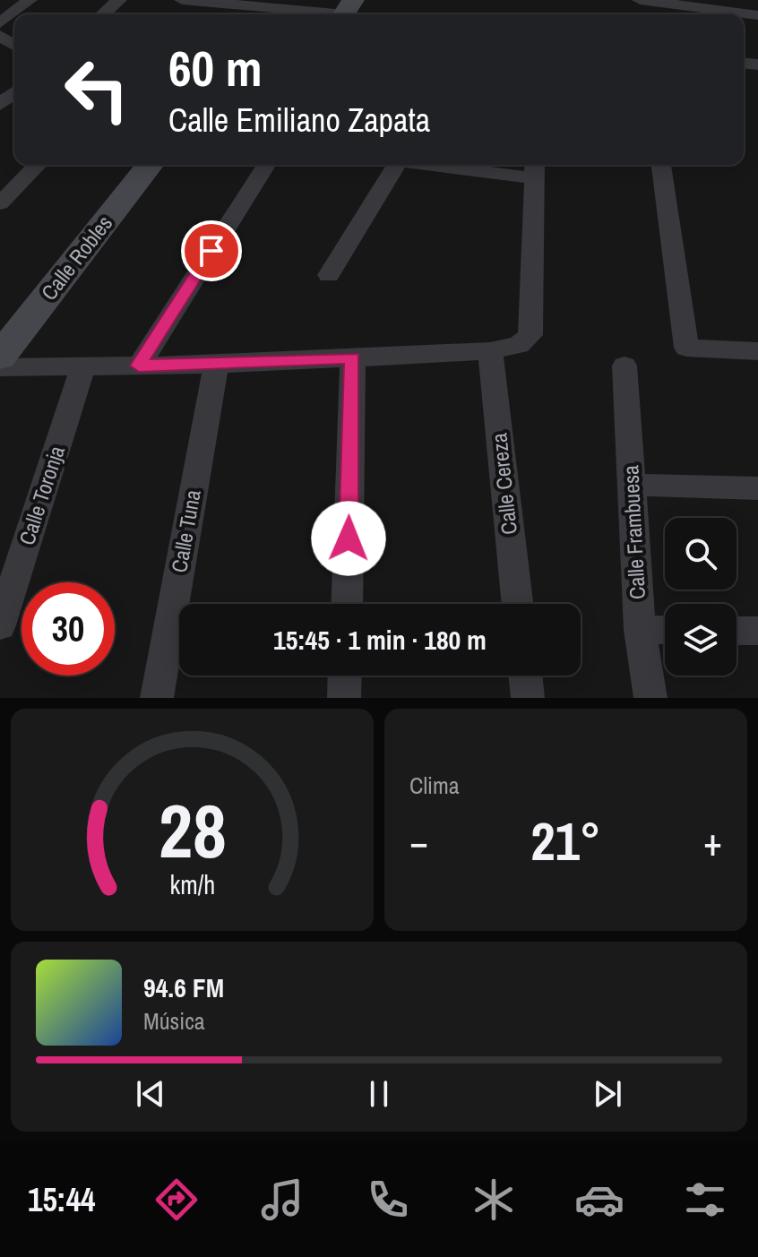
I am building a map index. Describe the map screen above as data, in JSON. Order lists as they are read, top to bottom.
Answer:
{
  "streets": {
    "main road": ["Calle Robles"],
    "street": [
      "Calle Cereza",
      "Calle Toronja",
      "Calle Tuna",
      "Calle Frambuesa"
    ]
  },
  "page": {
    "turn": ["60 m", "Calle Emiliano Zapata"],
    "limit": "30",
    "trip": "15:45 · 1 min · 180 m",
    "tile": "Clima",
    "heat": ["−", "21°", "+"],
    "song": ["94.6 FM", "Música"],
    "tabs": "15:44",
    "gauge": ["28", "km/h"]
  }
}
